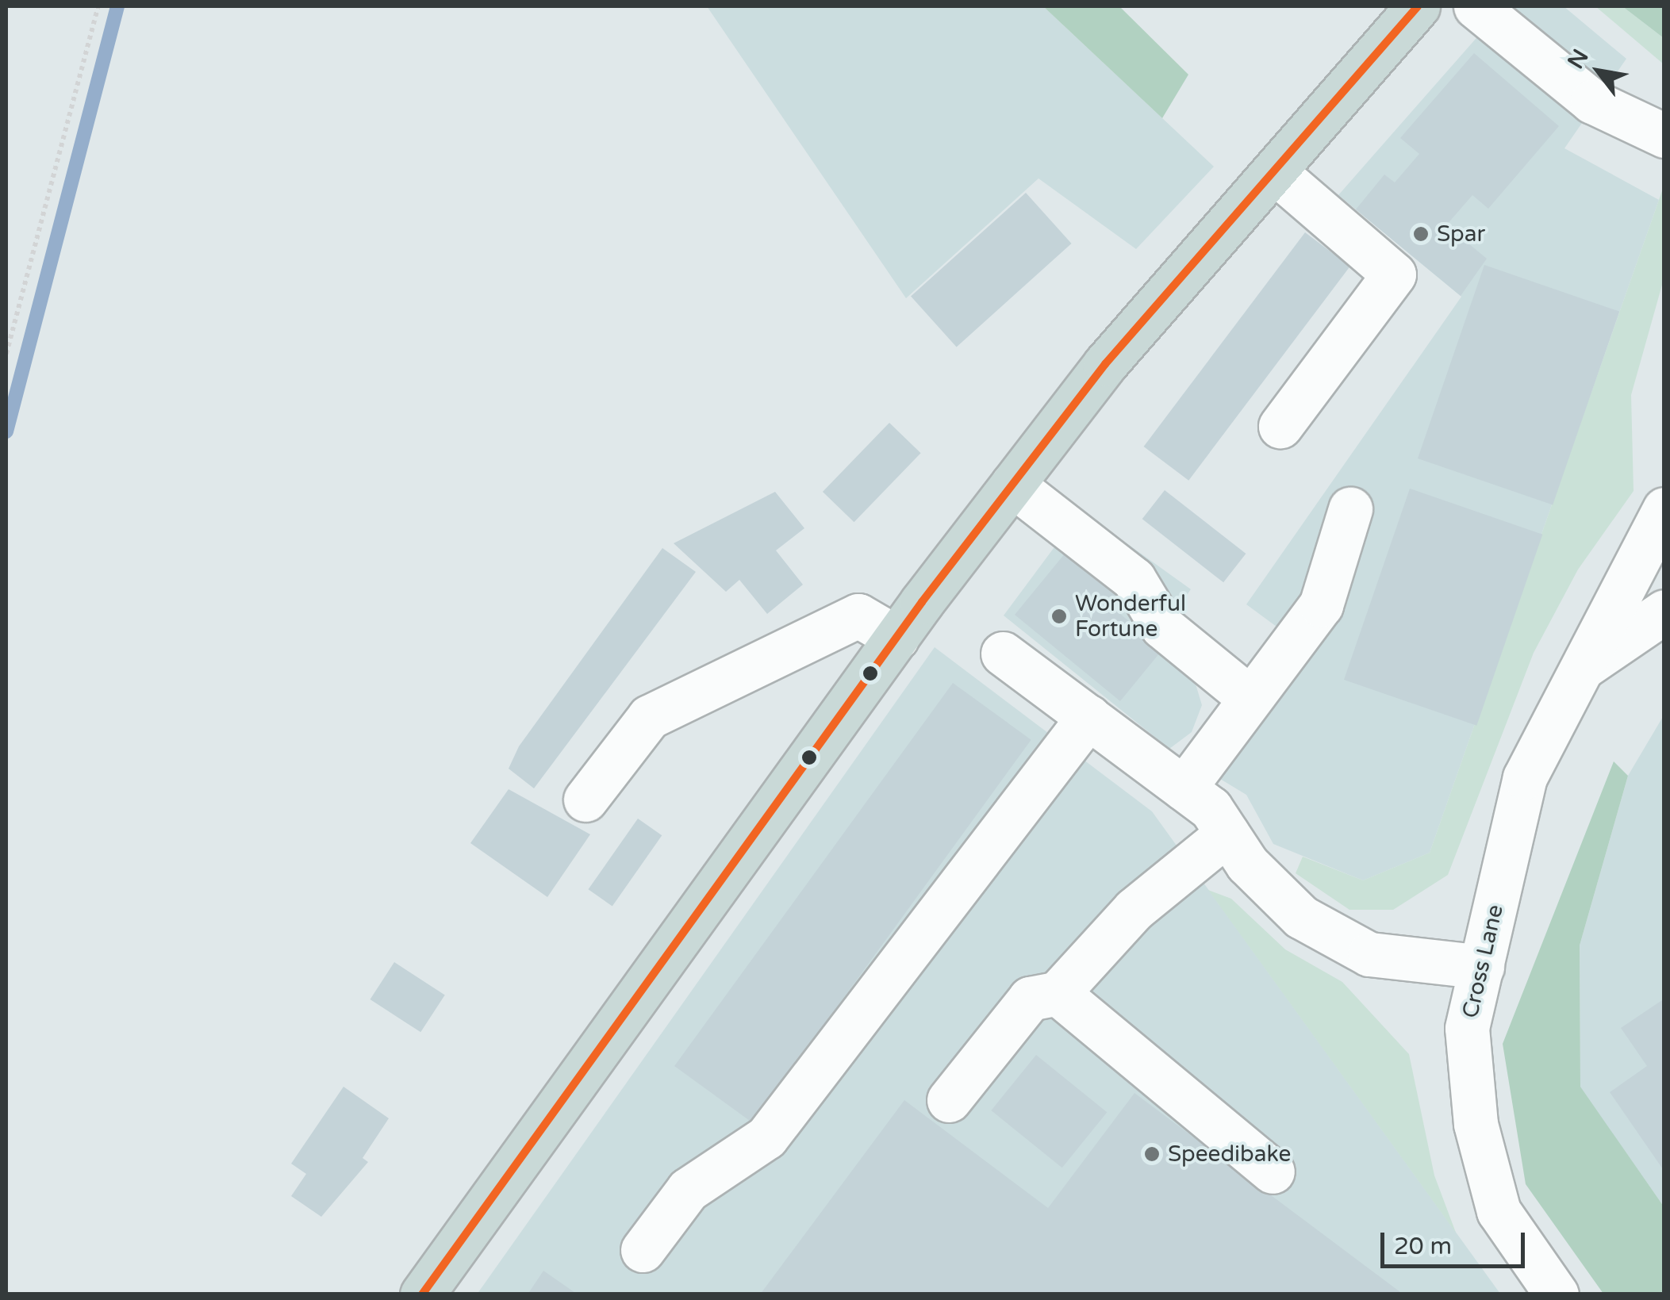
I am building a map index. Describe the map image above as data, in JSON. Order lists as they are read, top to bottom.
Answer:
{
  "streets": {
    "street": ["Cross Lane"]
  },
  "places": ["Spar", "Wonderful Fortune", "Speedibake"],
  "scale_bar": "20 m",
  "north": "top left"
}
